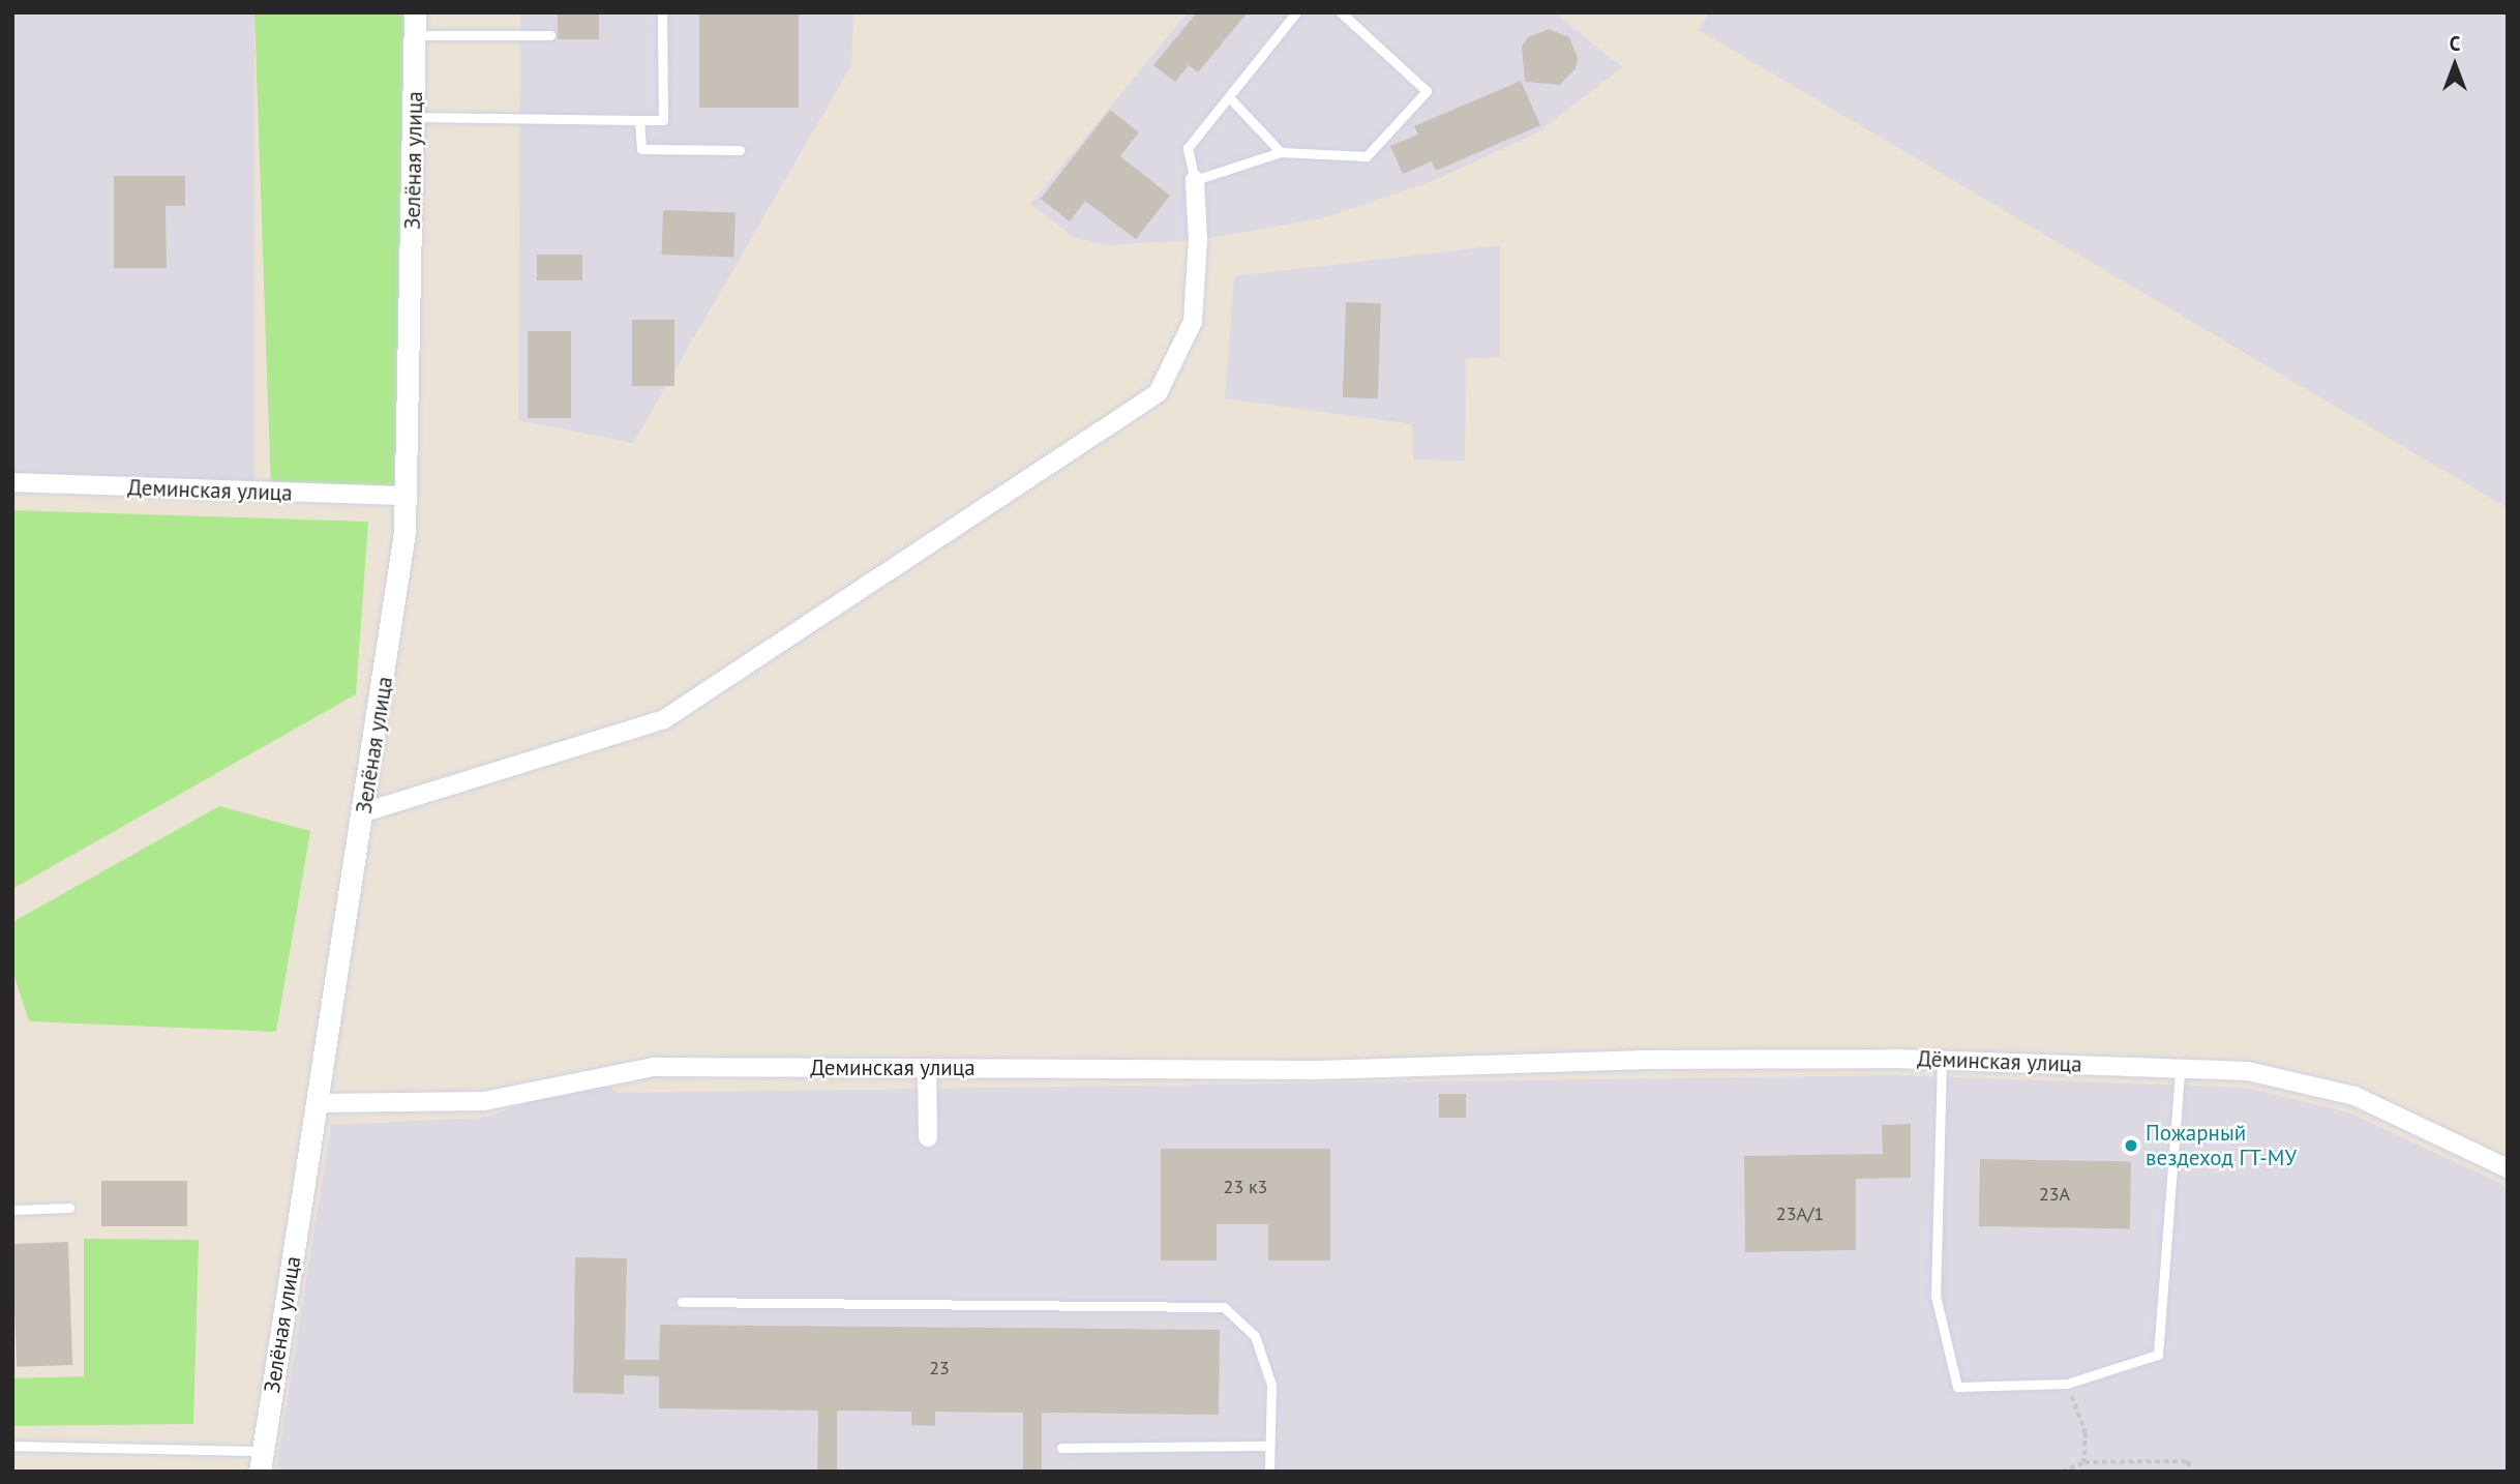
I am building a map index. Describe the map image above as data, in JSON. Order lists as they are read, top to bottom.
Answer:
{
  "streets": {
    "street": ["Зелёная улица", "Деминская улица", "Дёминская улица"]
  },
  "crossings": [
    ["Зелёная улица", "Деминская улица"],
    ["Деминская улица", "Дёминская улица"]
  ],
  "places": ["Пожарный вездеход ГТ-МУ"],
  "house_numbers": [
    "23 к3",
    "23А",
    "23А/1",
    "23"
  ],
  "north": "top"
}
